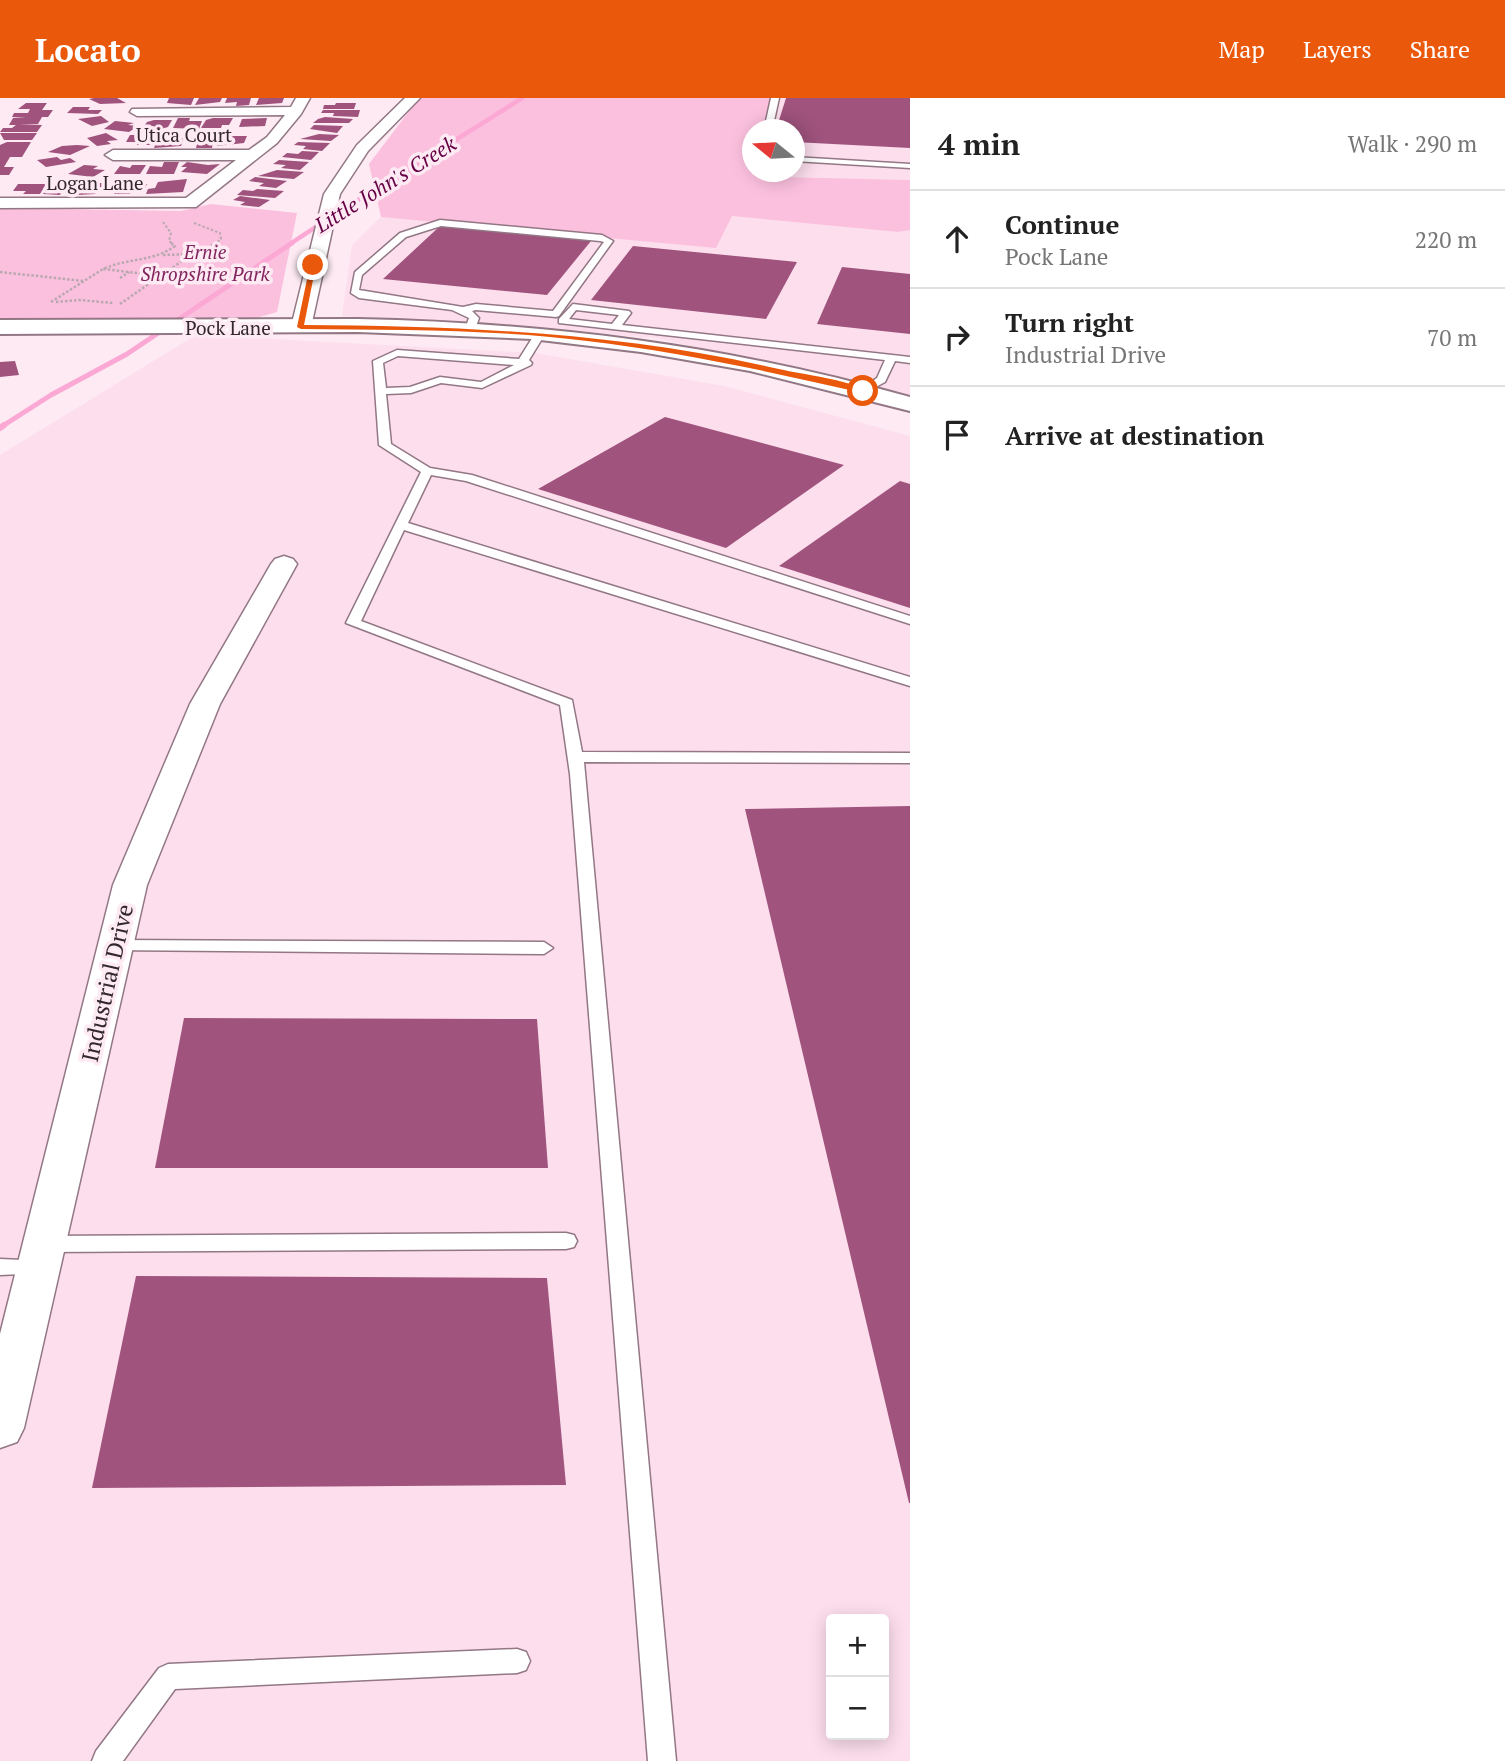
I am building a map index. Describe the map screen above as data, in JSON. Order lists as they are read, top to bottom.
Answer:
{
  "streets": {
    "street": [
      "Utica Court",
      "Logan Lane",
      "Pock Lane",
      "Industrial Drive"
    ]
  },
  "crossings": [
    ["Utica Court", "Logan Lane"]
  ],
  "water": ["Little John's Creek"],
  "parks": ["Ernie Shropshire Park"],
  "north": "left",
  "page": {
    "header": "Locato",
    "nav": ["Map", "Layers", "Share"],
    "heading": ["4 min", "Walk · 290 m"],
    "list": [
      ["Continue", "Pock Lane", "220 m"],
      ["Turn right", "Industrial Drive", "70 m"],
      "Arrive at destination"
    ],
    "map_buttons": ["+", "−"]
  }
}
